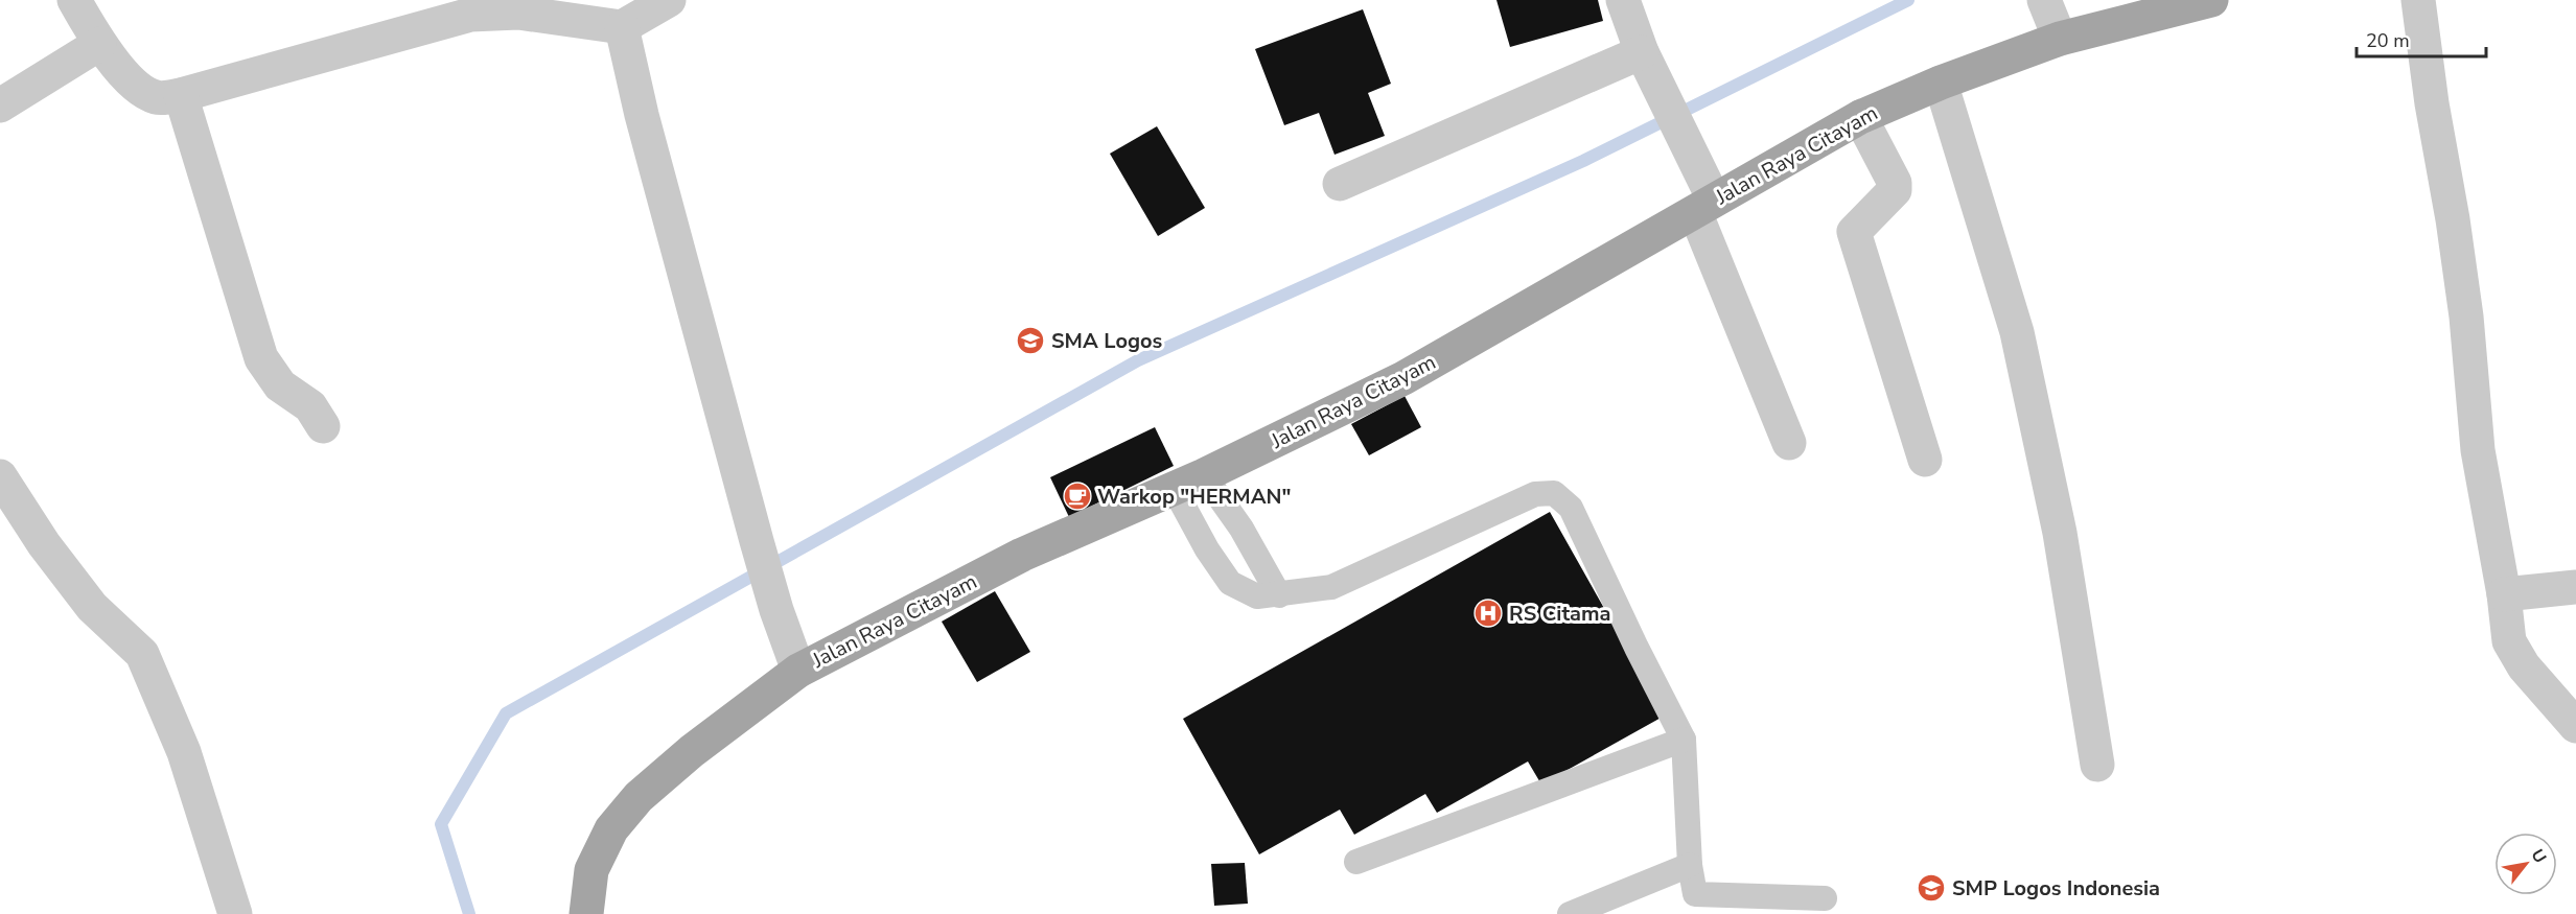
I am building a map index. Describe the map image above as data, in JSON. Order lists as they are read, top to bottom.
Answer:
{
  "streets": {
    "main road": ["Jalan Raya Citayam"]
  },
  "places": {
    "school or university": ["SMA Logos", "SMP Logos Indonesia"],
    "cafe": ["Warkop \"HERMAN\""],
    "hospital": ["RS Citama"]
  },
  "scale_bar": "20 m",
  "north": "top right"
}
